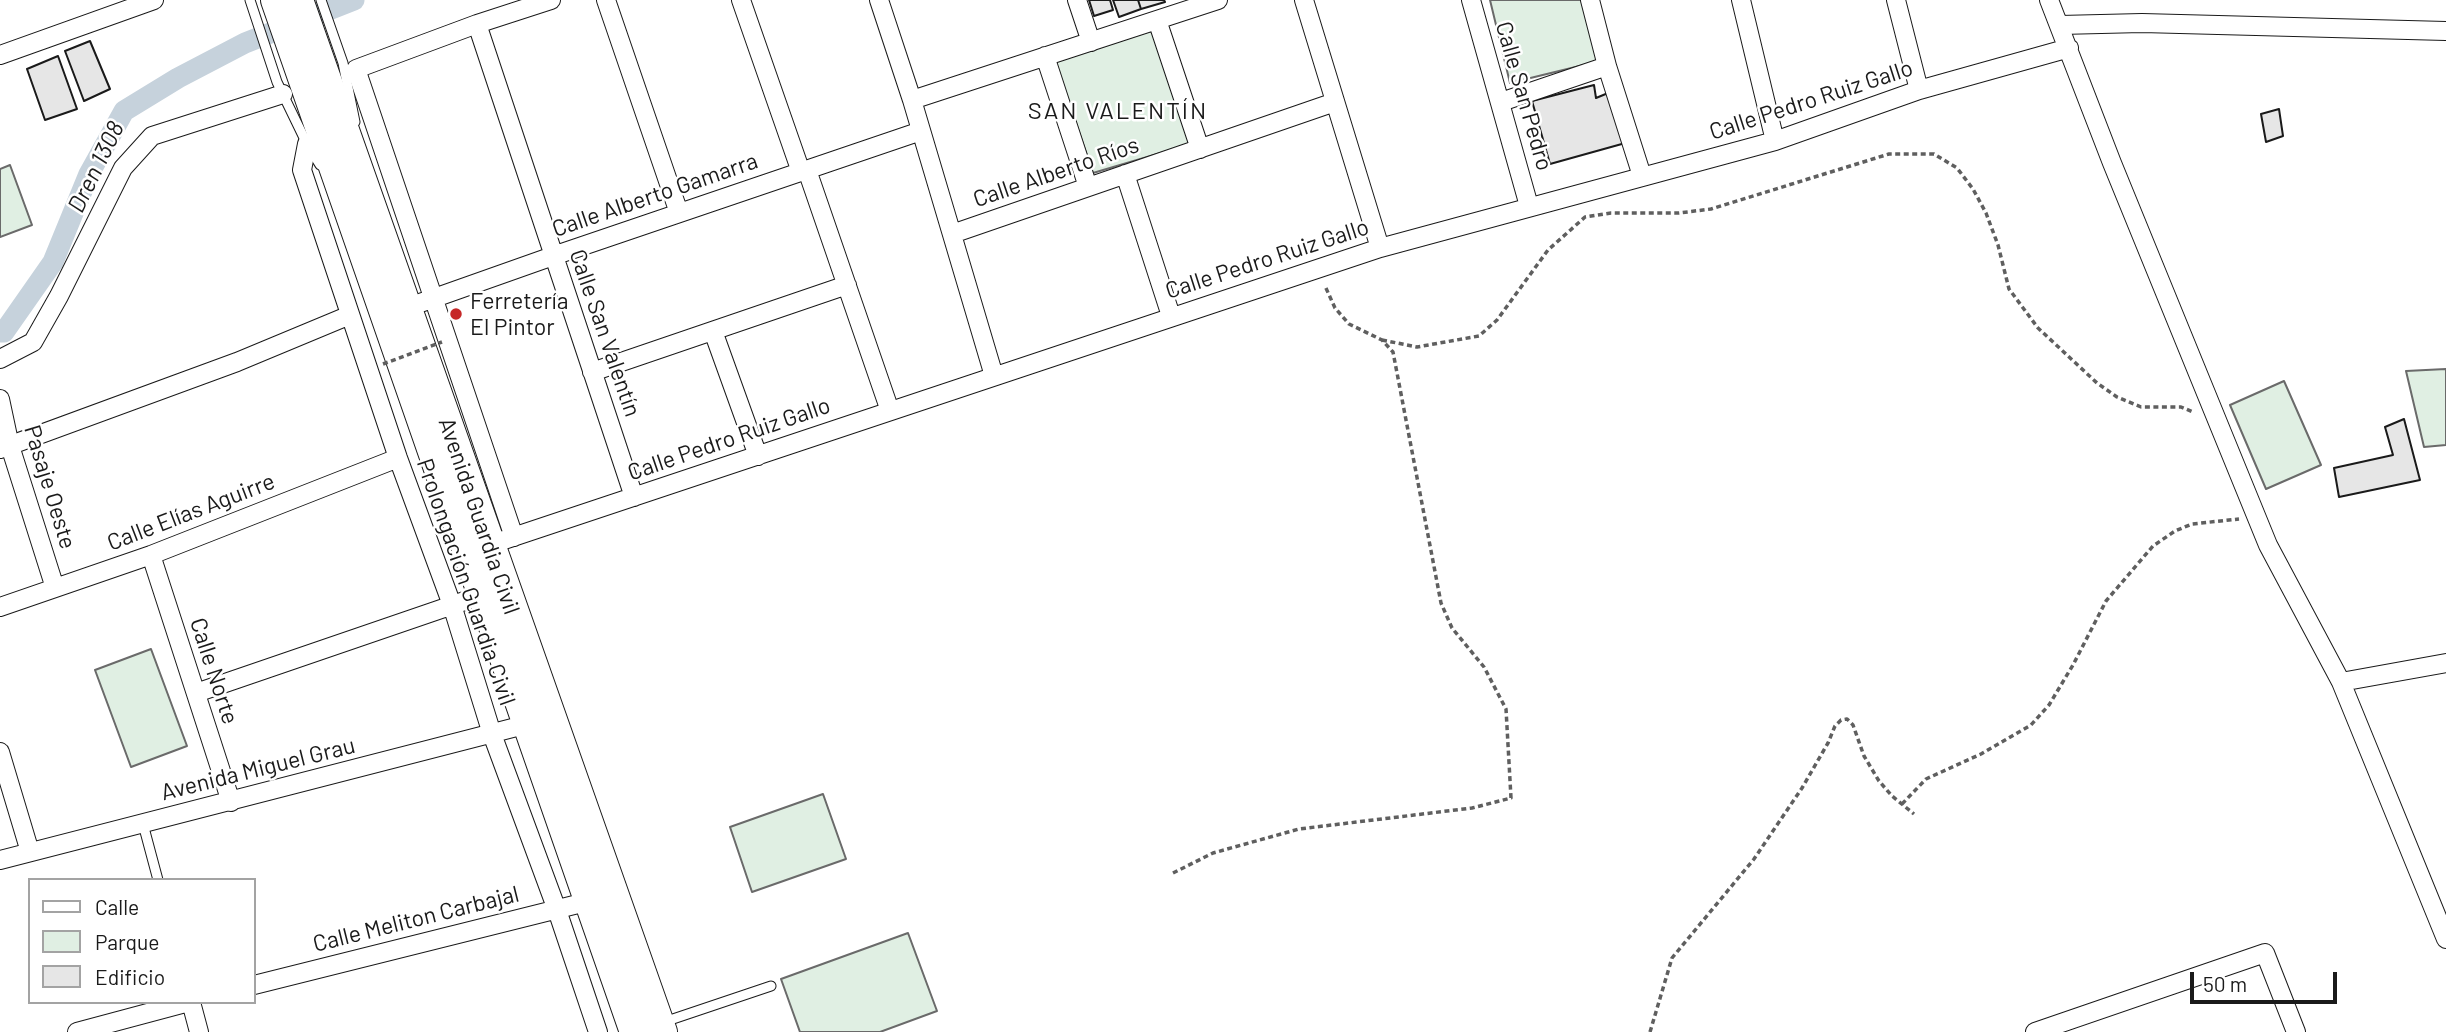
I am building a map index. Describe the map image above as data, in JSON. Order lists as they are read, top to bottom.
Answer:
{
  "streets": {
    "highway": ["Avenida Guardia Civil"],
    "street": [
      "Calle San Pedro",
      "Calle Pedro Ruiz Gallo",
      "Calle Alberto Ríos",
      "Calle Alberto Gamarra",
      "Calle San Valentín",
      "Pasaje Oeste",
      "Calle Elías Aguirre",
      "Prolongación Guardia Civil",
      "Calle Norte",
      "Avenida Miguel Grau",
      "Calle Meliton Carbajal"
    ]
  },
  "crossings": [
    ["Calle San Pedro", "Calle Pedro Ruiz Gallo"],
    ["Calle Pedro Ruiz Gallo", "Calle San Valentín"],
    ["Calle Pedro Ruiz Gallo", "Avenida Guardia Civil"],
    ["Calle Alberto Gamarra", "Calle San Valentín"],
    ["Calle Alberto Gamarra", "Avenida Guardia Civil"],
    ["Pasaje Oeste", "Calle Elías Aguirre"],
    ["Calle Elías Aguirre", "Prolongación Guardia Civil"],
    ["Calle Elías Aguirre", "Calle Norte"],
    ["Avenida Guardia Civil", "Avenida Miguel Grau"],
    ["Avenida Guardia Civil", "Calle Meliton Carbajal"],
    ["Prolongación Guardia Civil", "Avenida Miguel Grau"],
    ["Prolongación Guardia Civil", "Calle Meliton Carbajal"],
    ["Calle Norte", "Avenida Miguel Grau"]
  ],
  "districts": ["SAN VALENTÍN"],
  "water": ["Dren 1308"],
  "places": ["Ferretería El Pintor"],
  "legend": ["Calle", "Parque", "Edificio"],
  "scale_bar": "50 m"
}
